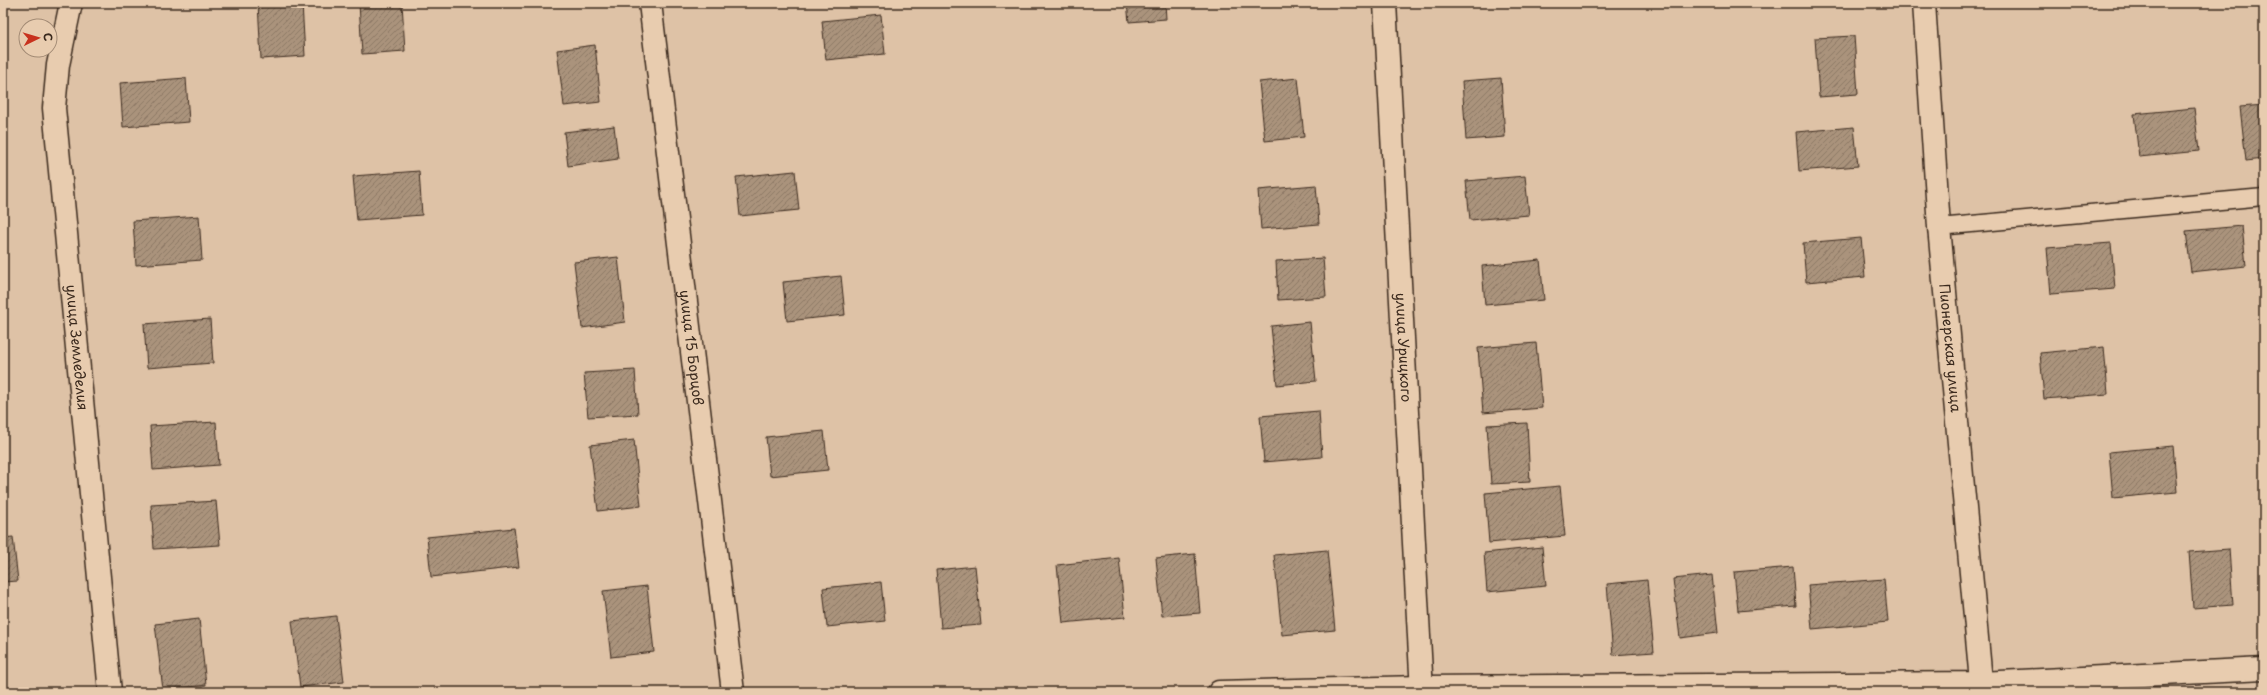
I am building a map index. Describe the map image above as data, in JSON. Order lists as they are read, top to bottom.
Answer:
{
  "streets": {
    "street": [
      "улица Земледелия",
      "улица Урицкого",
      "улица 15 Борцов",
      "Пионерская улица"
    ]
  },
  "north": "right"
}
